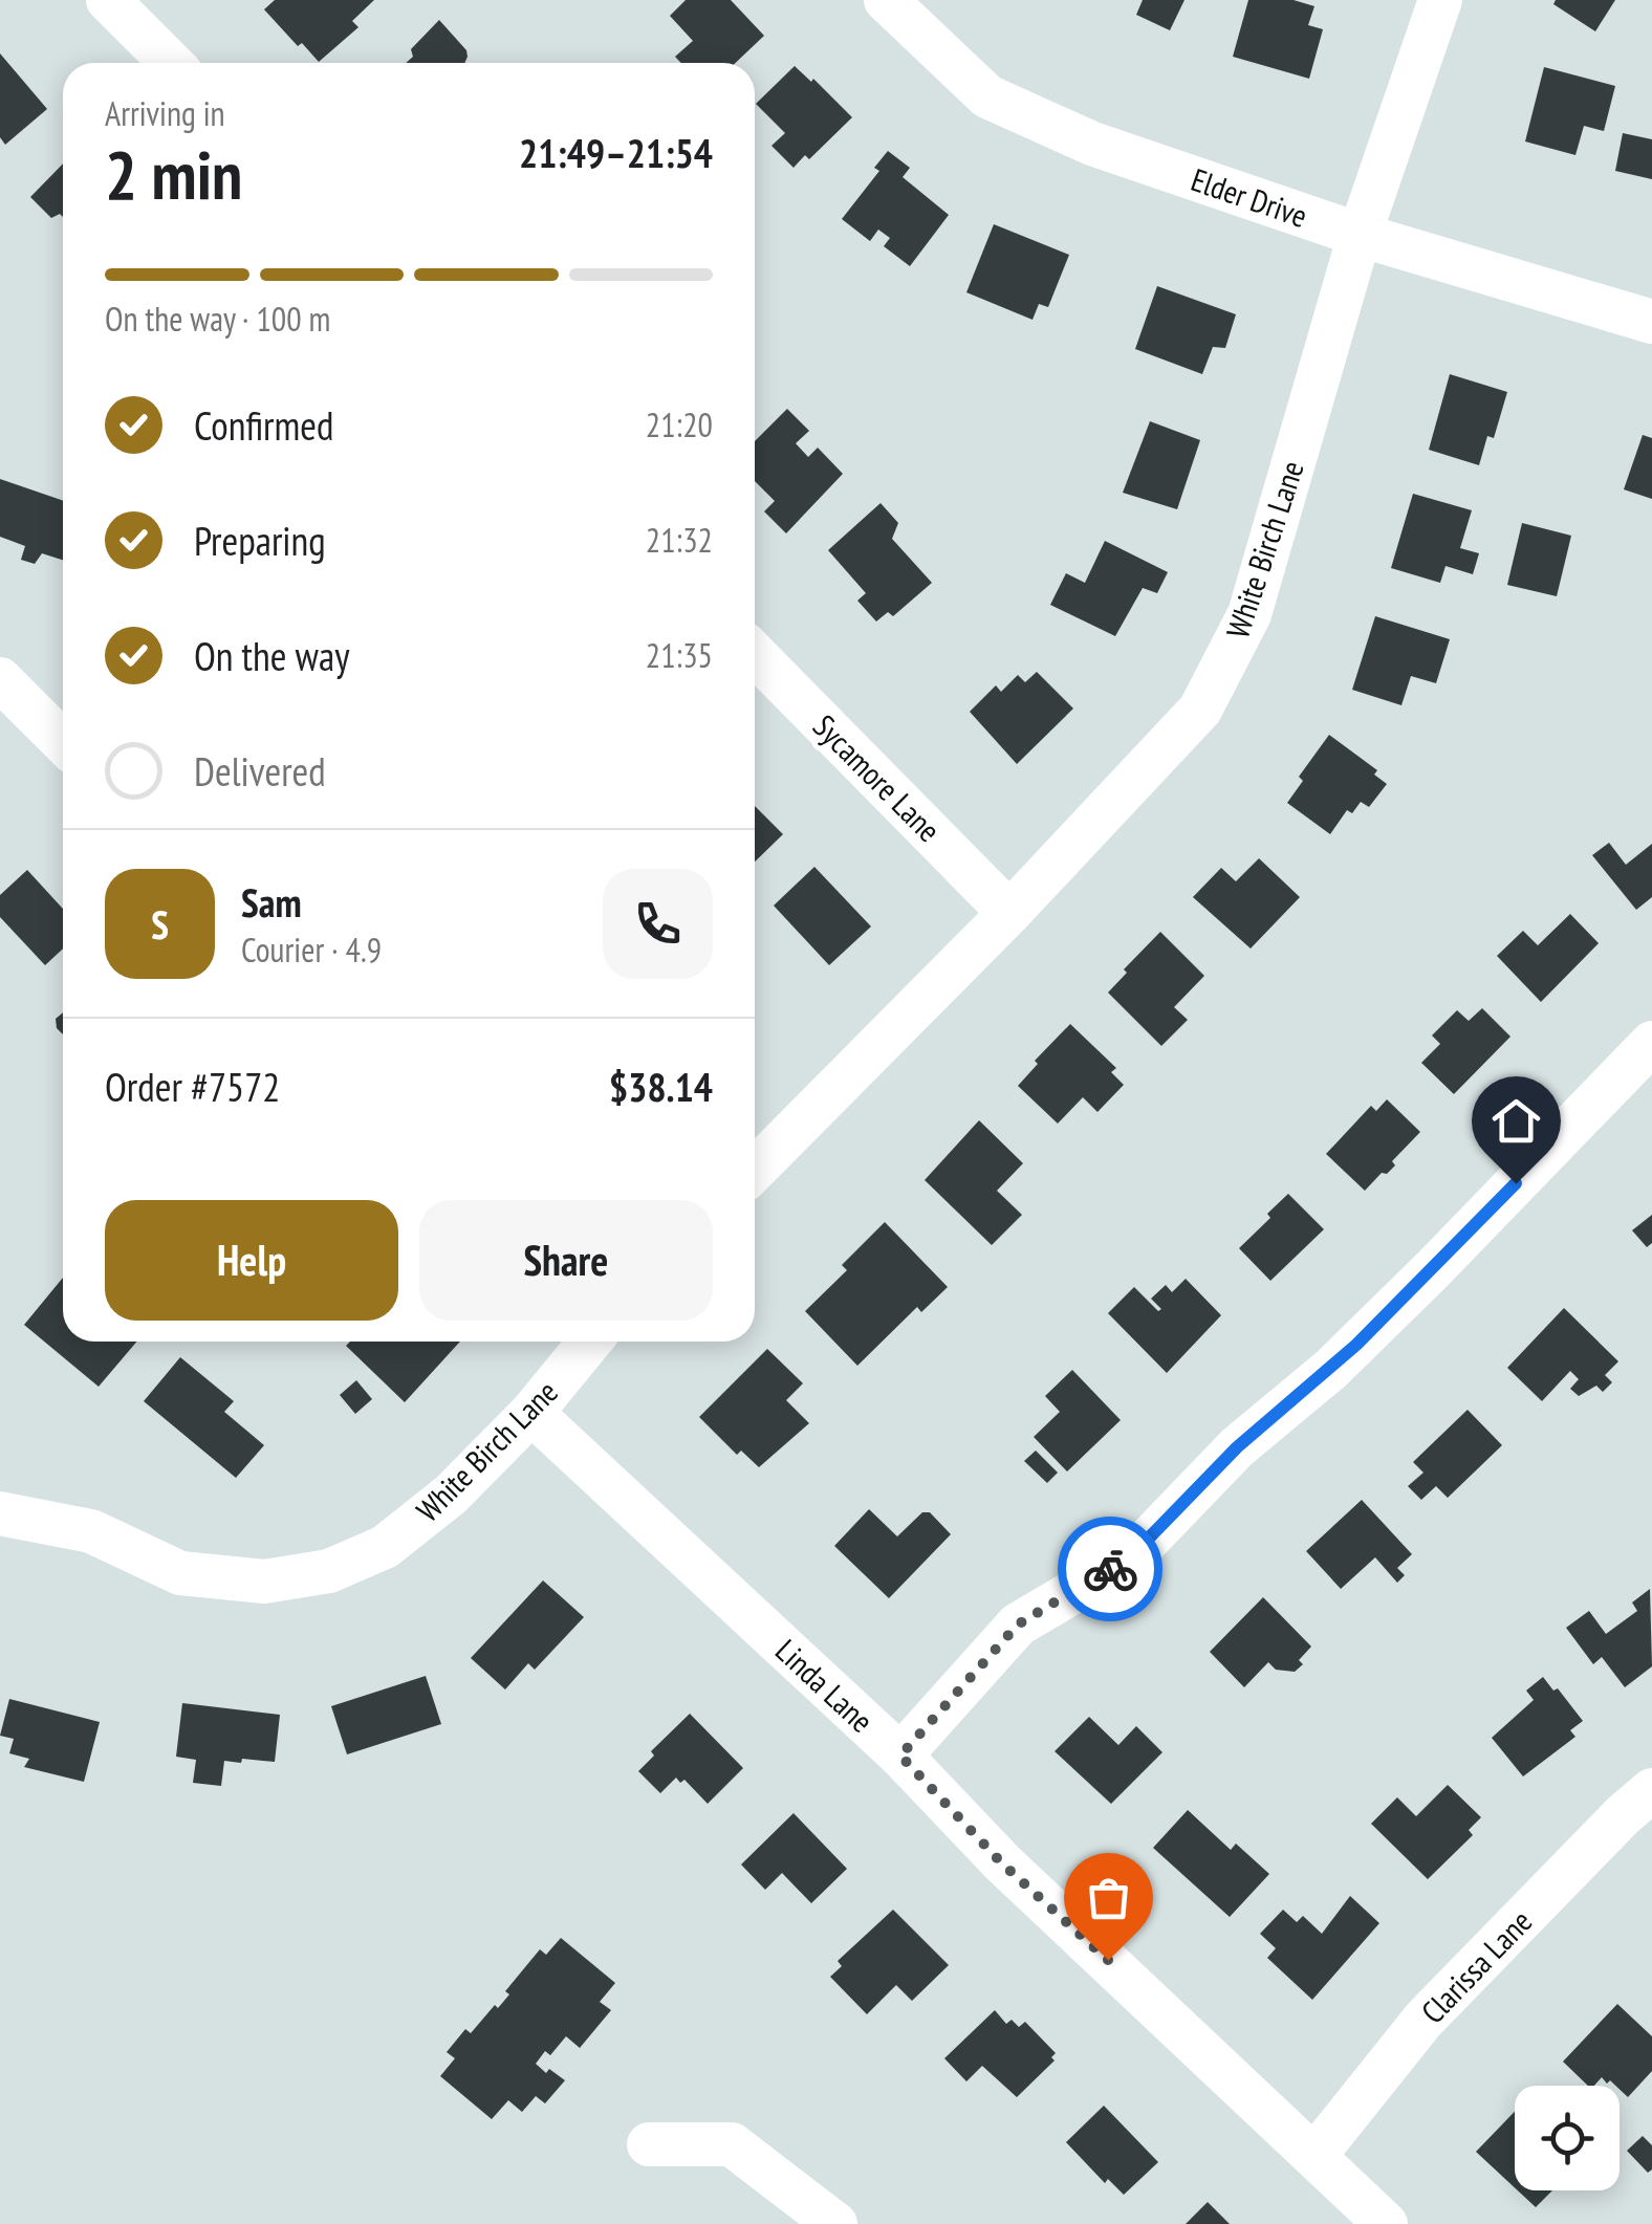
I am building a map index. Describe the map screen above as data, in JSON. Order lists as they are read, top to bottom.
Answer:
{
  "streets": {
    "street": [
      "Elder Drive",
      "White Birch Lane",
      "Sycamore Lane",
      "Linda Lane",
      "Clarissa Lane"
    ]
  },
  "crossings": [
    ["Elder Drive", "White Birch Lane"],
    ["White Birch Lane", "Sycamore Lane"],
    ["White Birch Lane", "Linda Lane"],
    ["Linda Lane", "Clarissa Lane"]
  ],
  "page": {
    "heading": ["2 min", "Arriving in", "21:49–21:54"],
    "panel": [
      "Sam",
      "Courier · 4.9",
      "Order #7572",
      "$38.14"
    ],
    "bar": "On the way · 100 m",
    "list": [
      ["Confirmed", "21:20"],
      ["Preparing", "21:32"],
      ["On the way", "21:35"],
      "Delivered"
    ],
    "round": "S",
    "buttons": ["Help", "Share"]
  }
}
